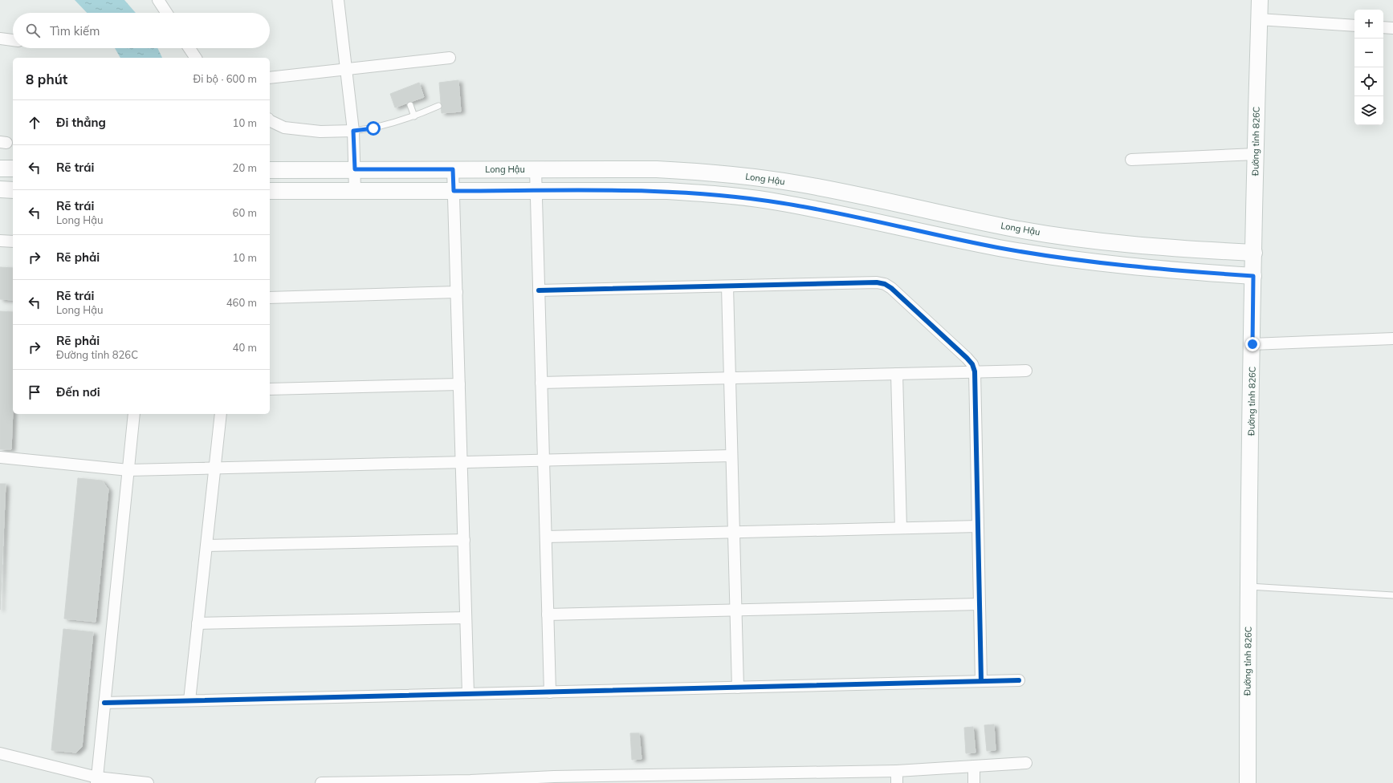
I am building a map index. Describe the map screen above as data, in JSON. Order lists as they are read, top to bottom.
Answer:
{
  "streets": {
    "main road": ["Đường tỉnh 826C", "Long Hậu"]
  },
  "crossings": [
    ["Đường tỉnh 826C", "Long Hậu"]
  ],
  "page": {
    "map_buttons": ["+", "−"],
    "search": "Tìm kiếm",
    "heading": ["8 phút", "Đi bộ · 600 m"],
    "list": [
      ["Đi thẳng", "10 m"],
      ["Rẽ trái", "20 m"],
      ["Rẽ trái", "Long Hậu", "60 m"],
      ["Rẽ phải", "10 m"],
      ["Rẽ trái", "Long Hậu", "460 m"],
      ["Rẽ phải", "Đường tỉnh 826C", "40 m"],
      "Đến nơi"
    ]
  }
}
